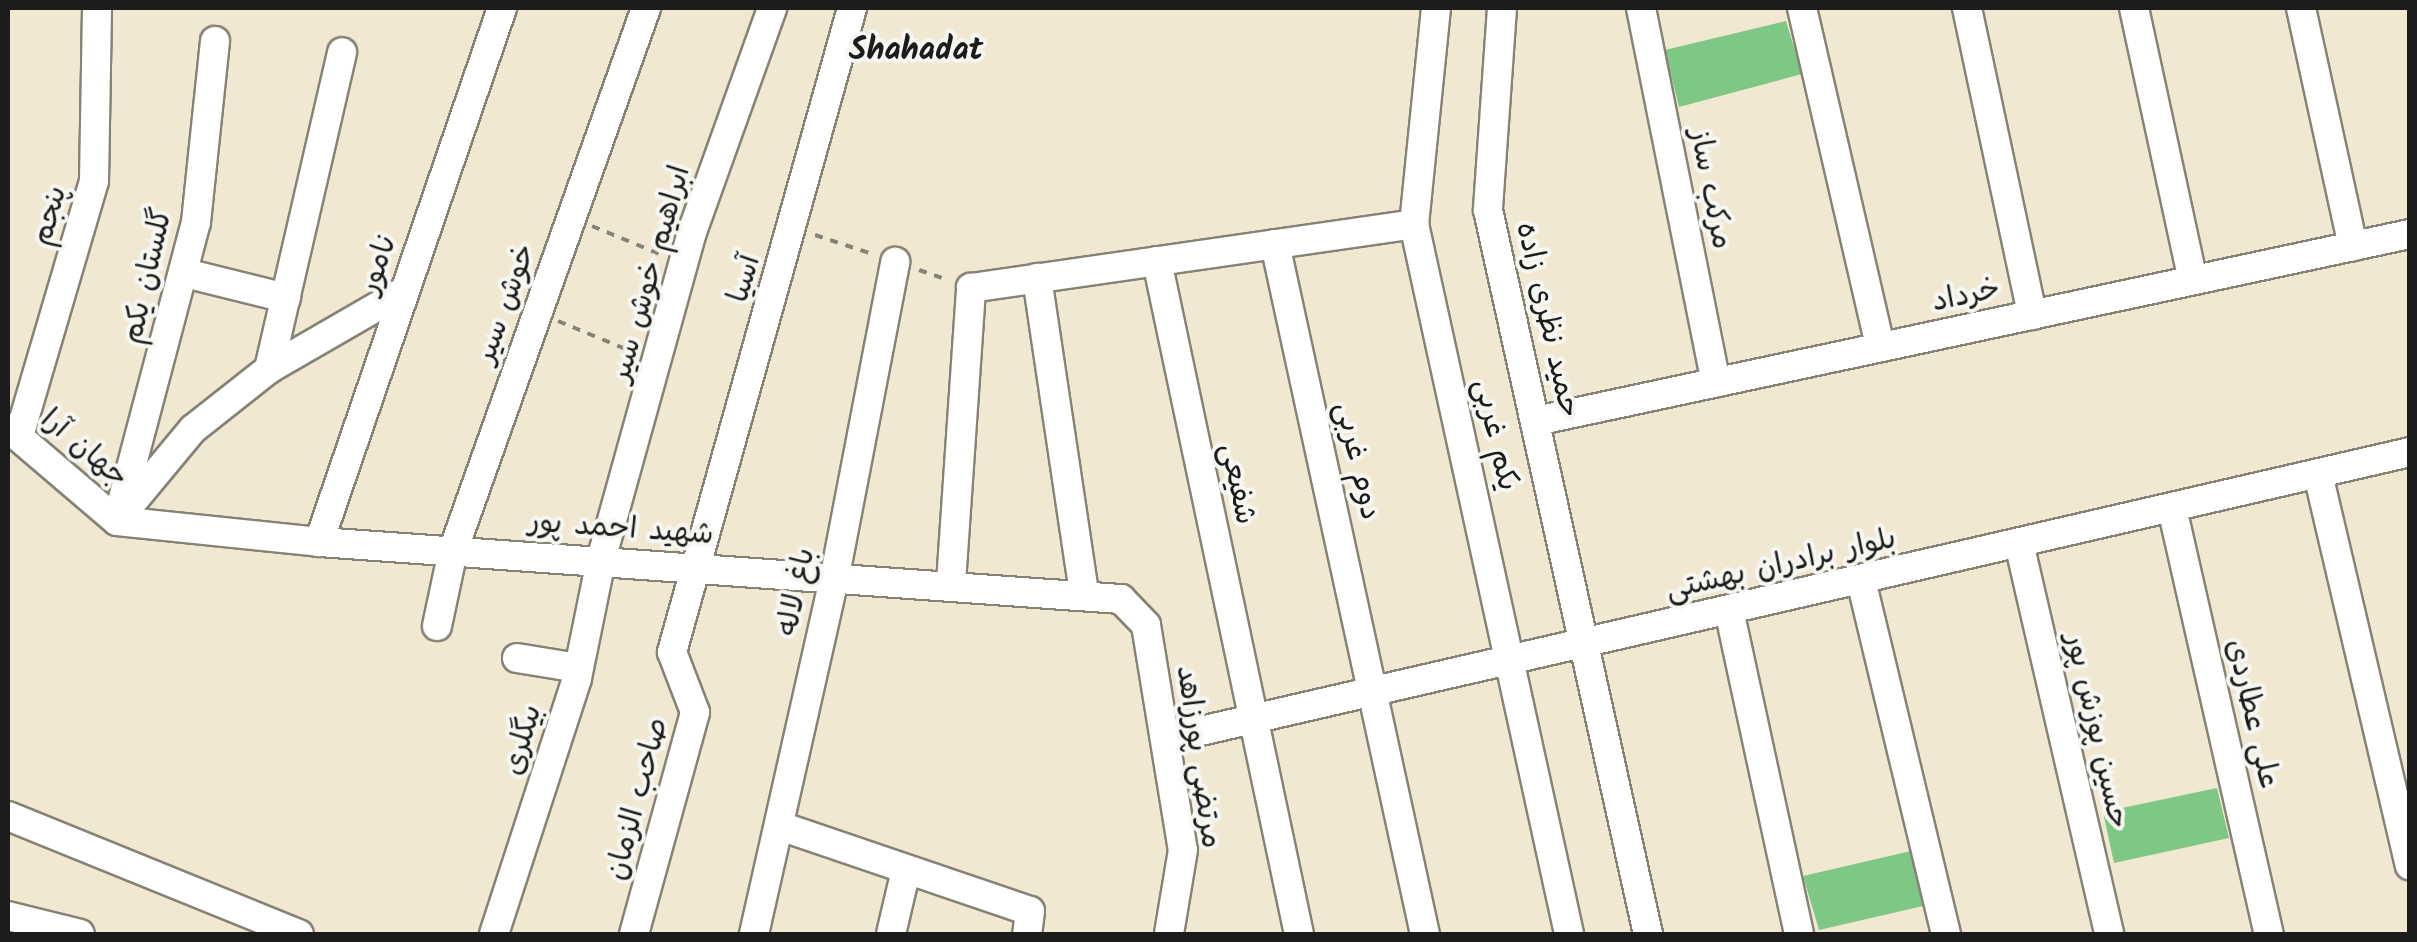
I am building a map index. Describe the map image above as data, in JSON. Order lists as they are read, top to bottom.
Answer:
{
  "streets": {
    "street": [
      "مرکب ساز",
      "پنجم",
      "نامور",
      "ابراهیم خوش سیر",
      "گلستان یکم",
      "آسیا",
      "خرداد",
      "خوش سیر",
      "حمید نظری زاده",
      "یکم غربی",
      "جهان آرا",
      "دوم غربی",
      "شفیعی",
      "شهید احمد پور",
      "بلوار برادران بهشتی",
      "باغ لاله",
      "علی عطاردی",
      "حسین پوزش پور",
      "بیگلری",
      "مرتضی پورزاهد",
      "صاحب الزمان"
    ]
  },
  "crossings": [
    ["مرکب ساز", "خرداد"],
    ["پنجم", "جهان آرا"],
    ["نامور", "شهید احمد پور"],
    ["ابراهیم خوش سیر", "شهید احمد پور"],
    ["ابراهیم خوش سیر", "بیگلری"],
    ["گلستان یکم", "جهان آرا"],
    ["گلستان یکم", "شهید احمد پور"],
    ["آسیا", "شهید احمد پور"],
    ["آسیا", "صاحب الزمان"],
    ["خرداد", "حمید نظری زاده"],
    ["خوش سیر", "شهید احمد پور"],
    ["حمید نظری زاده", "بلوار برادران بهشتی"],
    ["یکم غربی", "بلوار برادران بهشتی"],
    ["جهان آرا", "شهید احمد پور"],
    ["دوم غربی", "بلوار برادران بهشتی"],
    ["شفیعی", "بلوار برادران بهشتی"],
    ["شهید احمد پور", "باغ لاله"],
    ["شهید احمد پور", "بیگلری"],
    ["شهید احمد پور", "مرتضی پورزاهد"],
    ["شهید احمد پور", "صاحب الزمان"],
    ["بلوار برادران بهشتی", "علی عطاردی"],
    ["بلوار برادران بهشتی", "حسین پوزش پور"],
    ["بلوار برادران بهشتی", "مرتضی پورزاهد"]
  ],
  "districts": ["Shahadat"]
}
